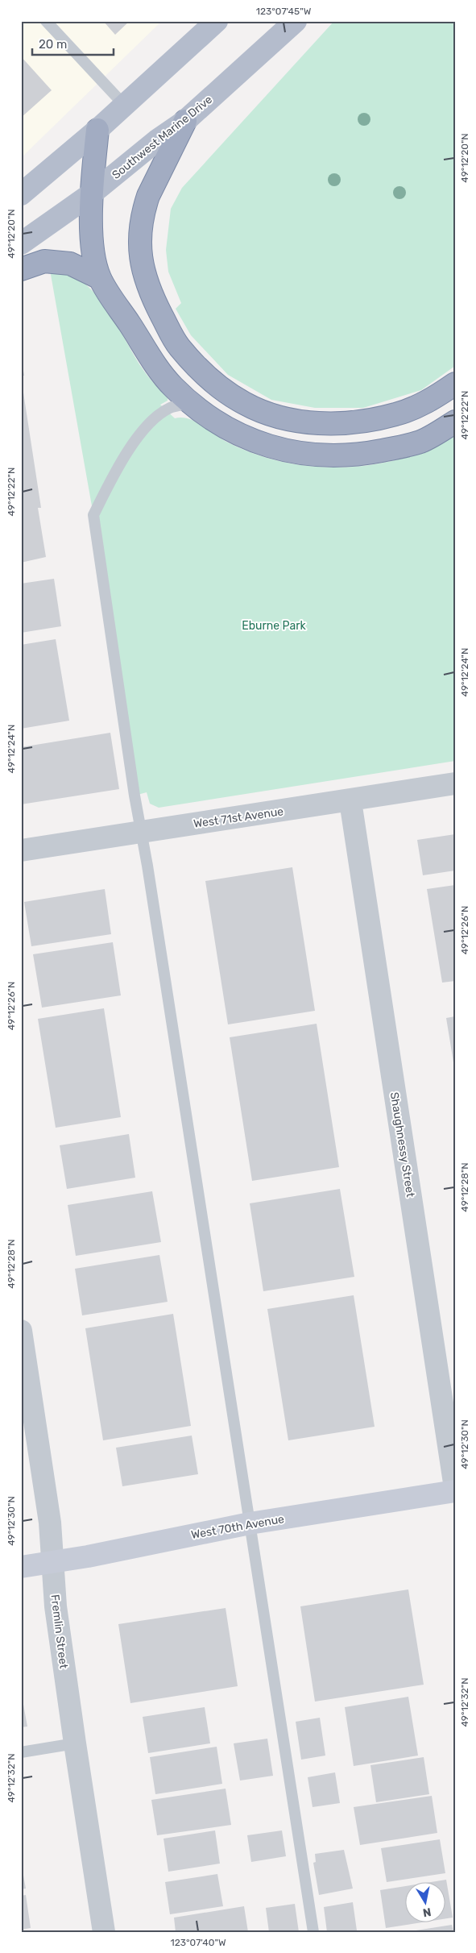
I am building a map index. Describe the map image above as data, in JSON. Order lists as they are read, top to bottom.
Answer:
{
  "streets": {
    "main road": ["Southwest Marine Drive", "West 70th Avenue"],
    "street": ["West 71st Avenue", "Shaughnessy Street", "Fremlin Street"]
  },
  "crossings": [
    ["West 71st Avenue", "Shaughnessy Street"],
    ["West 70th Avenue", "Fremlin Street"]
  ],
  "parks": ["Eburne Park"],
  "scale_bar": "20 m",
  "north": "bottom",
  "coordinates": [
    "123°07'45\"W",
    "49°12'20\"N",
    "49°12'22\"N",
    "49°12'24\"N",
    "49°12'26\"N",
    "49°12'28\"N",
    "49°12'30\"N",
    "49°12'32\"N",
    "123°07'40\"W"
  ]
}
